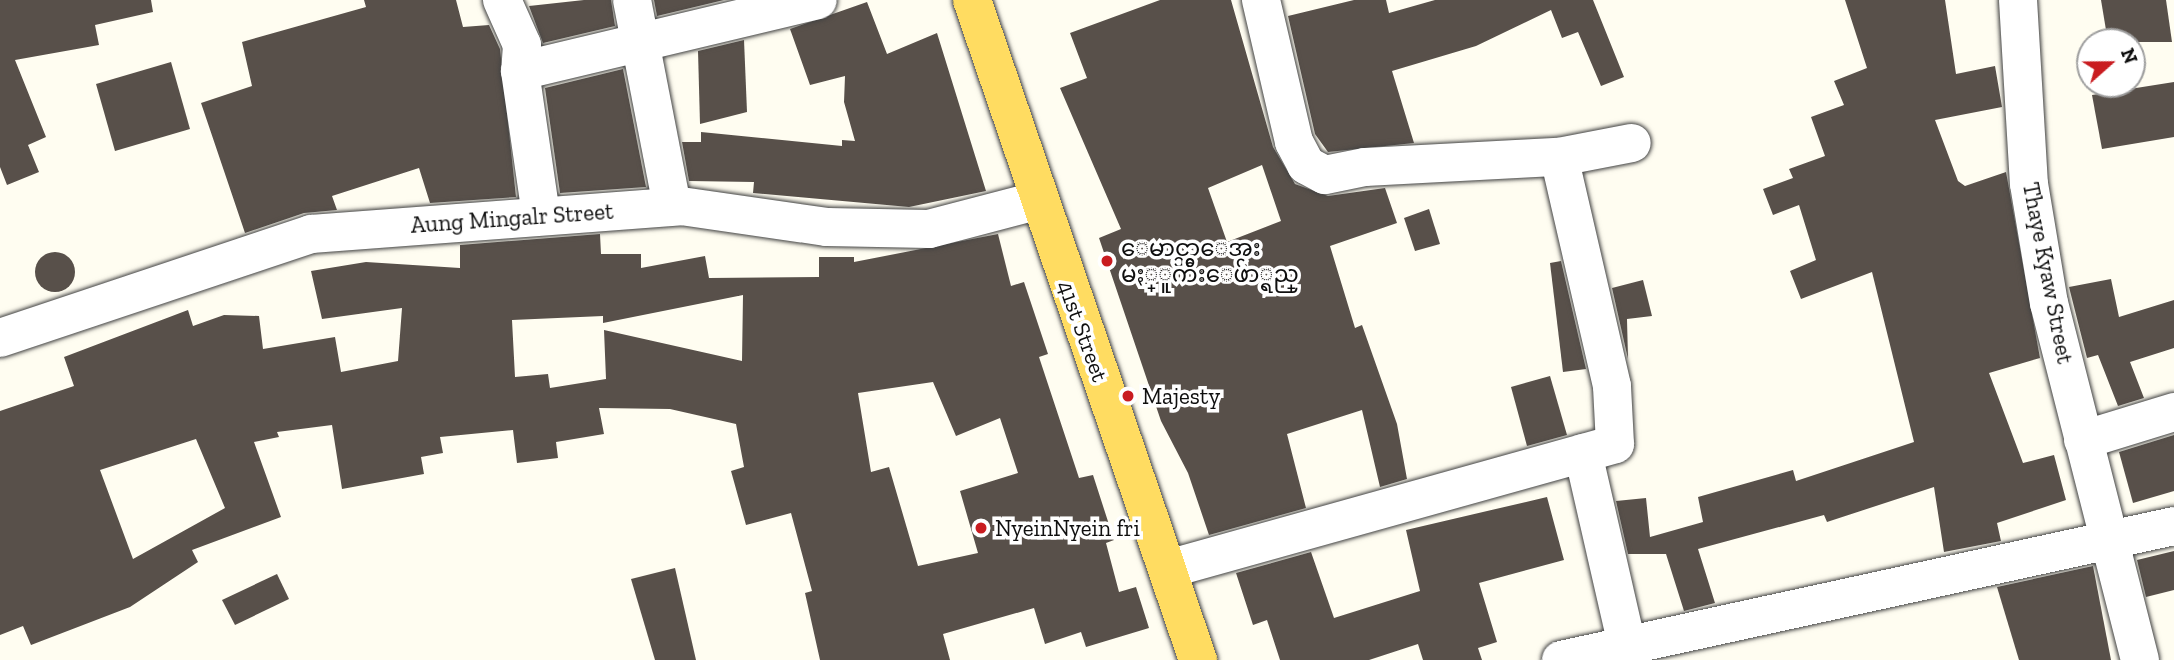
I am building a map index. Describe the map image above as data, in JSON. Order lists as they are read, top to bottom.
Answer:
{
  "streets": {
    "main road": ["41st Street"],
    "street": ["Aung Mingalr Street", "Thaye Kyaw Street"]
  },
  "crossings": [
    ["Aung Mingalr Street", "41st Street"]
  ],
  "places": ["ေမာင္သာေအး မႏ္ူက်ီးေဖ်ာ္ရည္", "Majesty", "NyeinNyein fri"],
  "north": "right"
}
